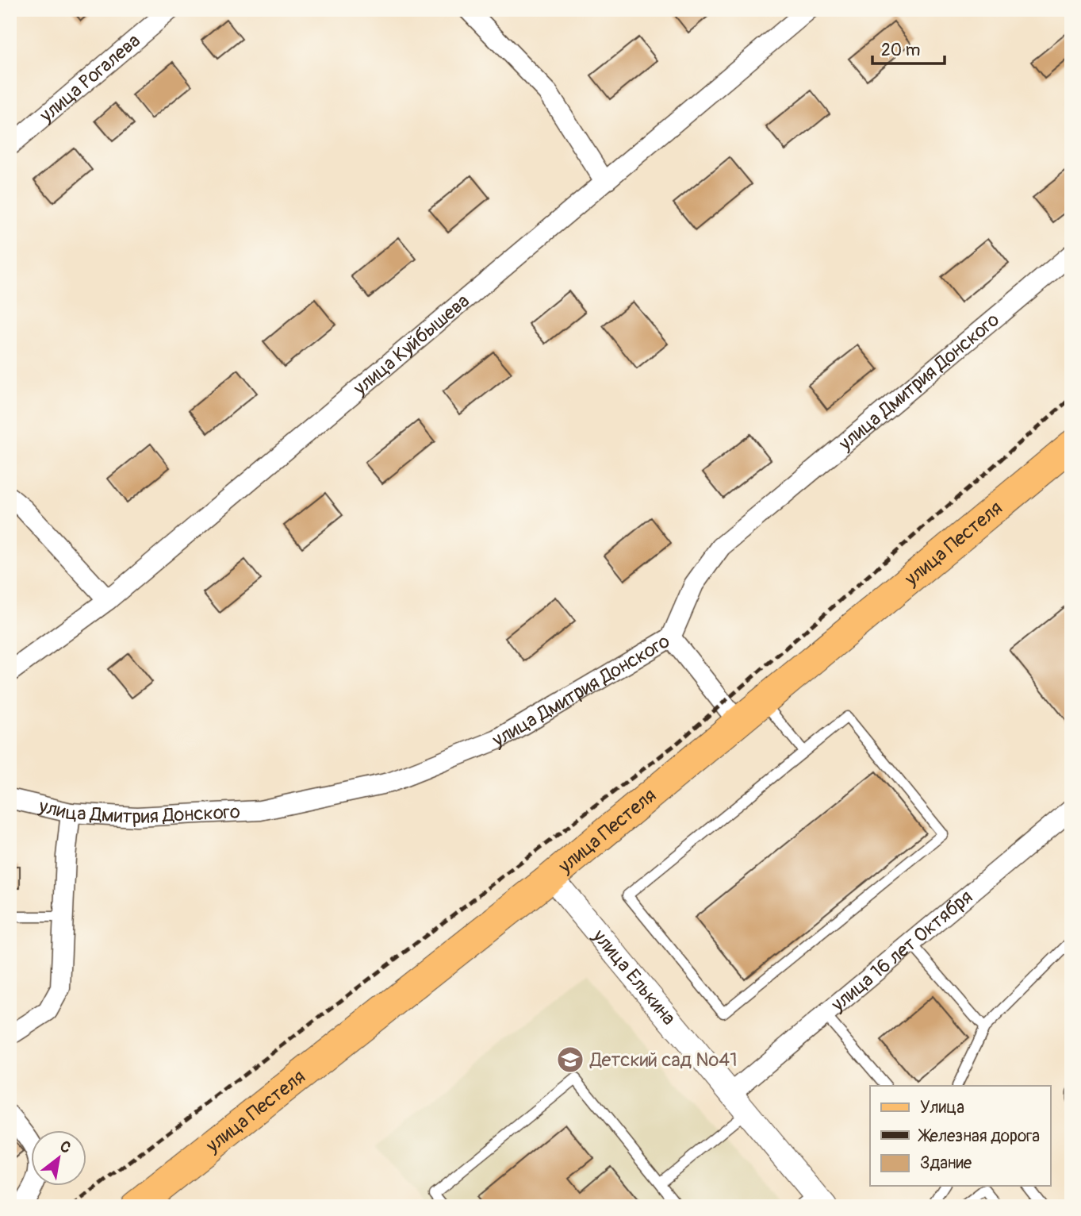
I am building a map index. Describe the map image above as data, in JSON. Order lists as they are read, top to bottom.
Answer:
{
  "streets": {
    "main road": ["улица Пестеля"],
    "street": [
      "улица Рогалева",
      "улица Куйбышева",
      "улица Дмитрия Донского",
      "улица 16 лет Октября",
      "улица Елькина"
    ]
  },
  "crossings": [
    ["улица Пестеля", "улица Елькина"],
    ["улица 16 лет Октября", "улица Елькина"]
  ],
  "places": {
    "school or university": ["Детский сад №41"]
  },
  "legend": ["Улица", "Железная дорога", "Здание"],
  "scale_bar": "20 m",
  "north": "top right"
}
